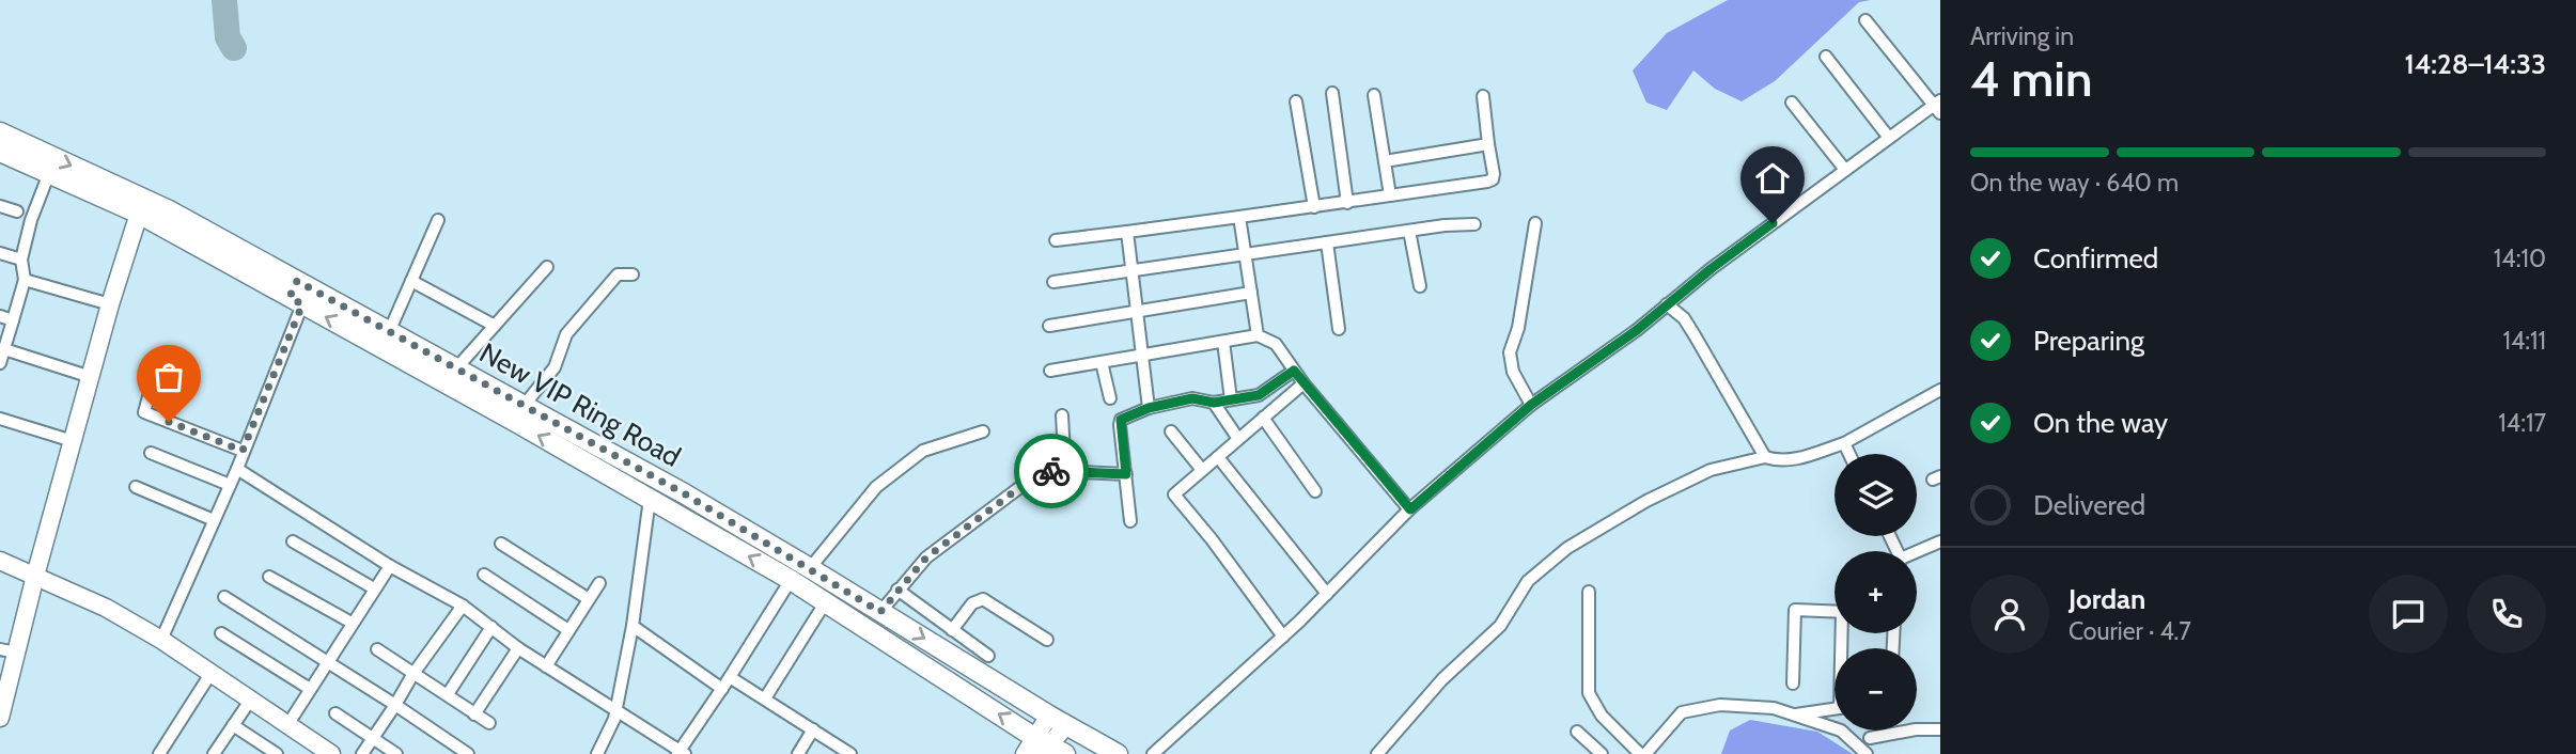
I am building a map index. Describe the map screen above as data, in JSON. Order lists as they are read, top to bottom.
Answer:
{
  "streets": {
    "main road": ["New VIP Ring Road"]
  },
  "page": {
    "heading": ["4 min", "Arriving in", "14:28–14:33"],
    "panel": ["Jordan", "Courier · 4.7"],
    "bar": "On the way · 640 m",
    "list": [
      ["Confirmed", "14:10"],
      ["Preparing", "14:11"],
      ["On the way", "14:17"],
      "Delivered"
    ],
    "map_buttons": ["+", "−"]
  }
}
